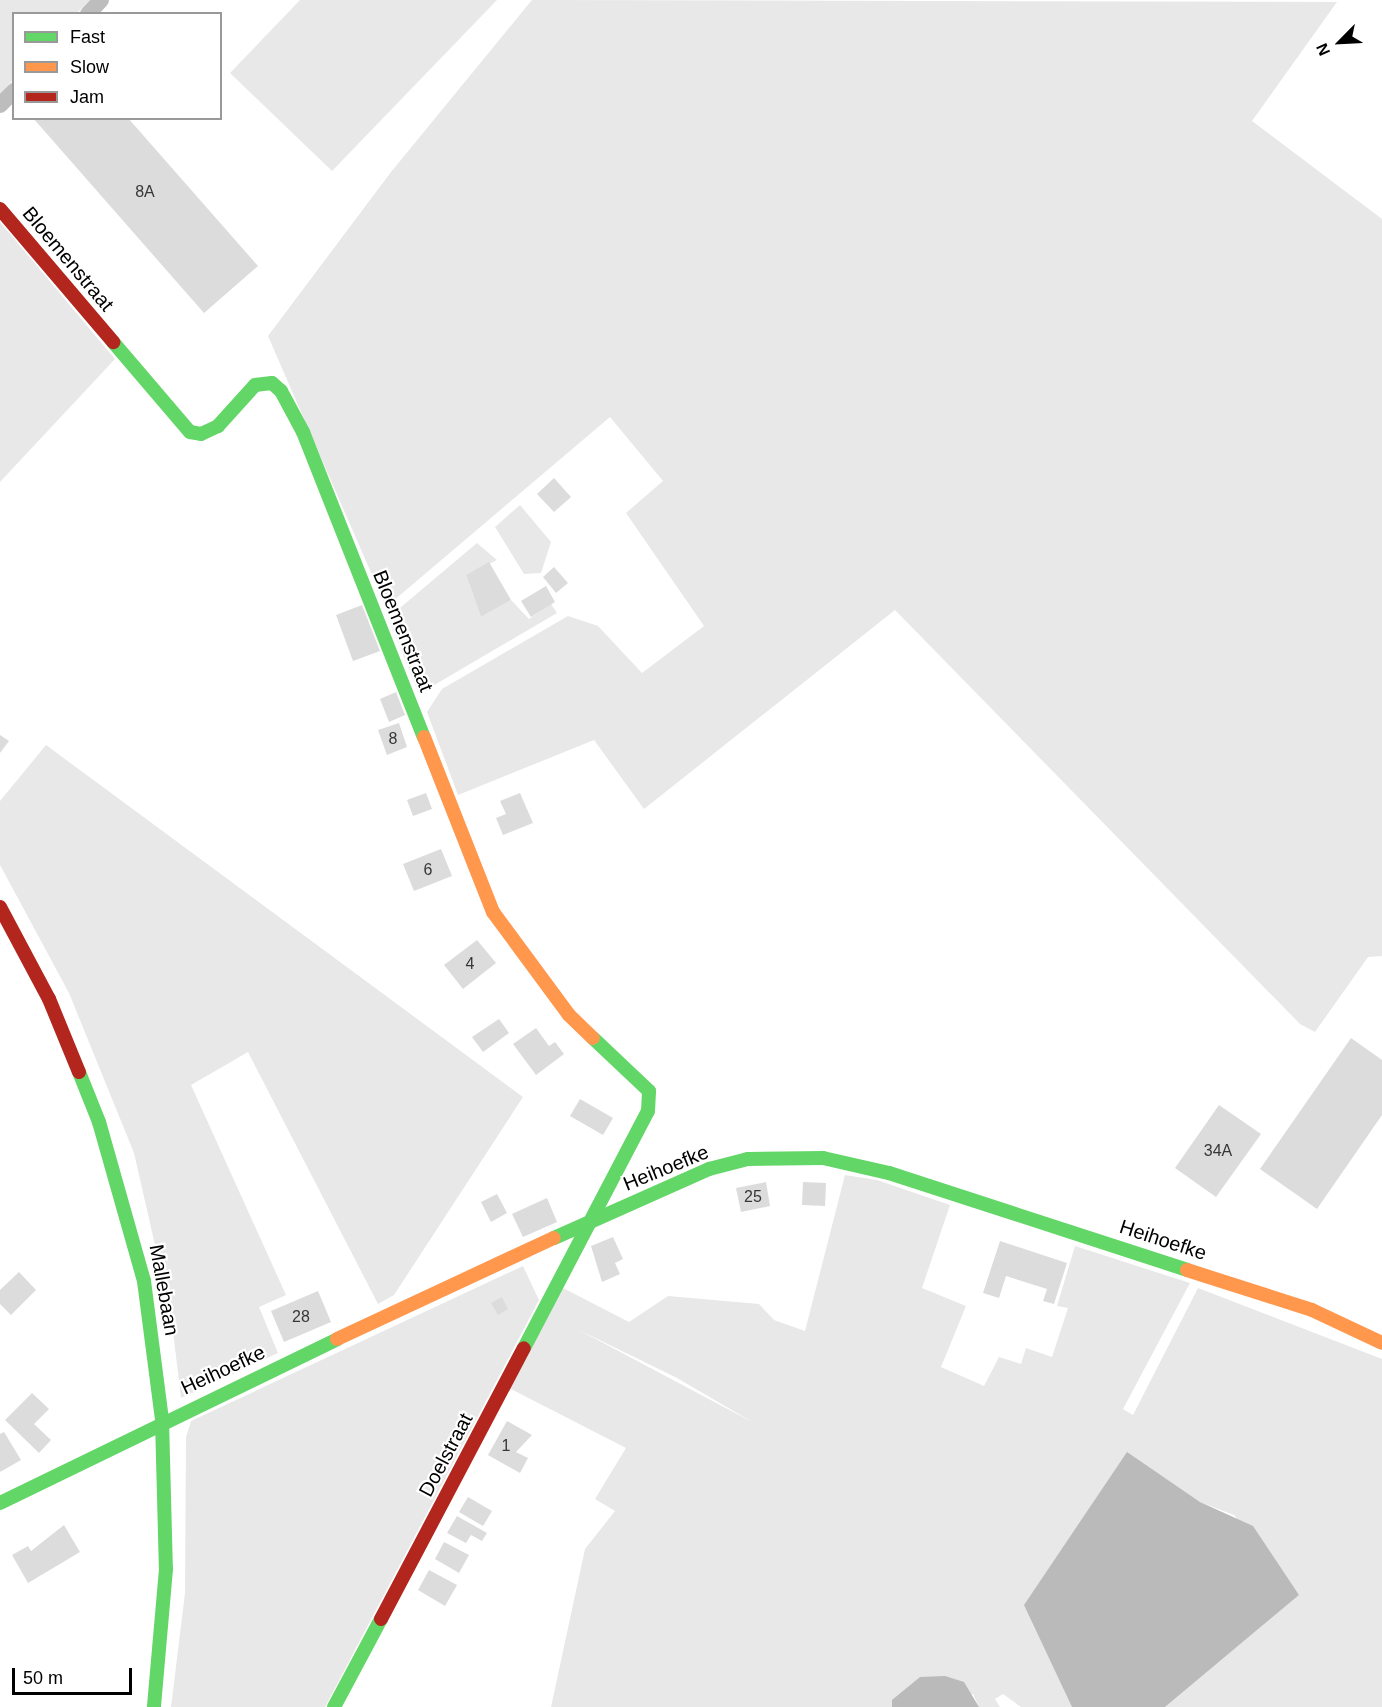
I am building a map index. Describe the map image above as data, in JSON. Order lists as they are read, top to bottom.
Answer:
{
  "streets": {
    "street": [
      "Bloemenstraat",
      "Heihoefke",
      "Mallebaan",
      "Doelstraat"
    ]
  },
  "crossings": [
    ["Bloemenstraat", "Heihoefke"],
    ["Bloemenstraat", "Doelstraat"],
    ["Heihoefke", "Mallebaan"],
    ["Heihoefke", "Doelstraat"]
  ],
  "house_numbers": [
    "8A",
    "8",
    "6",
    "4",
    "34A",
    "25",
    "28",
    "1"
  ],
  "legend": ["Fast", "Slow", "Jam"],
  "scale_bar": "50 m",
  "north": "bottom left"
}
